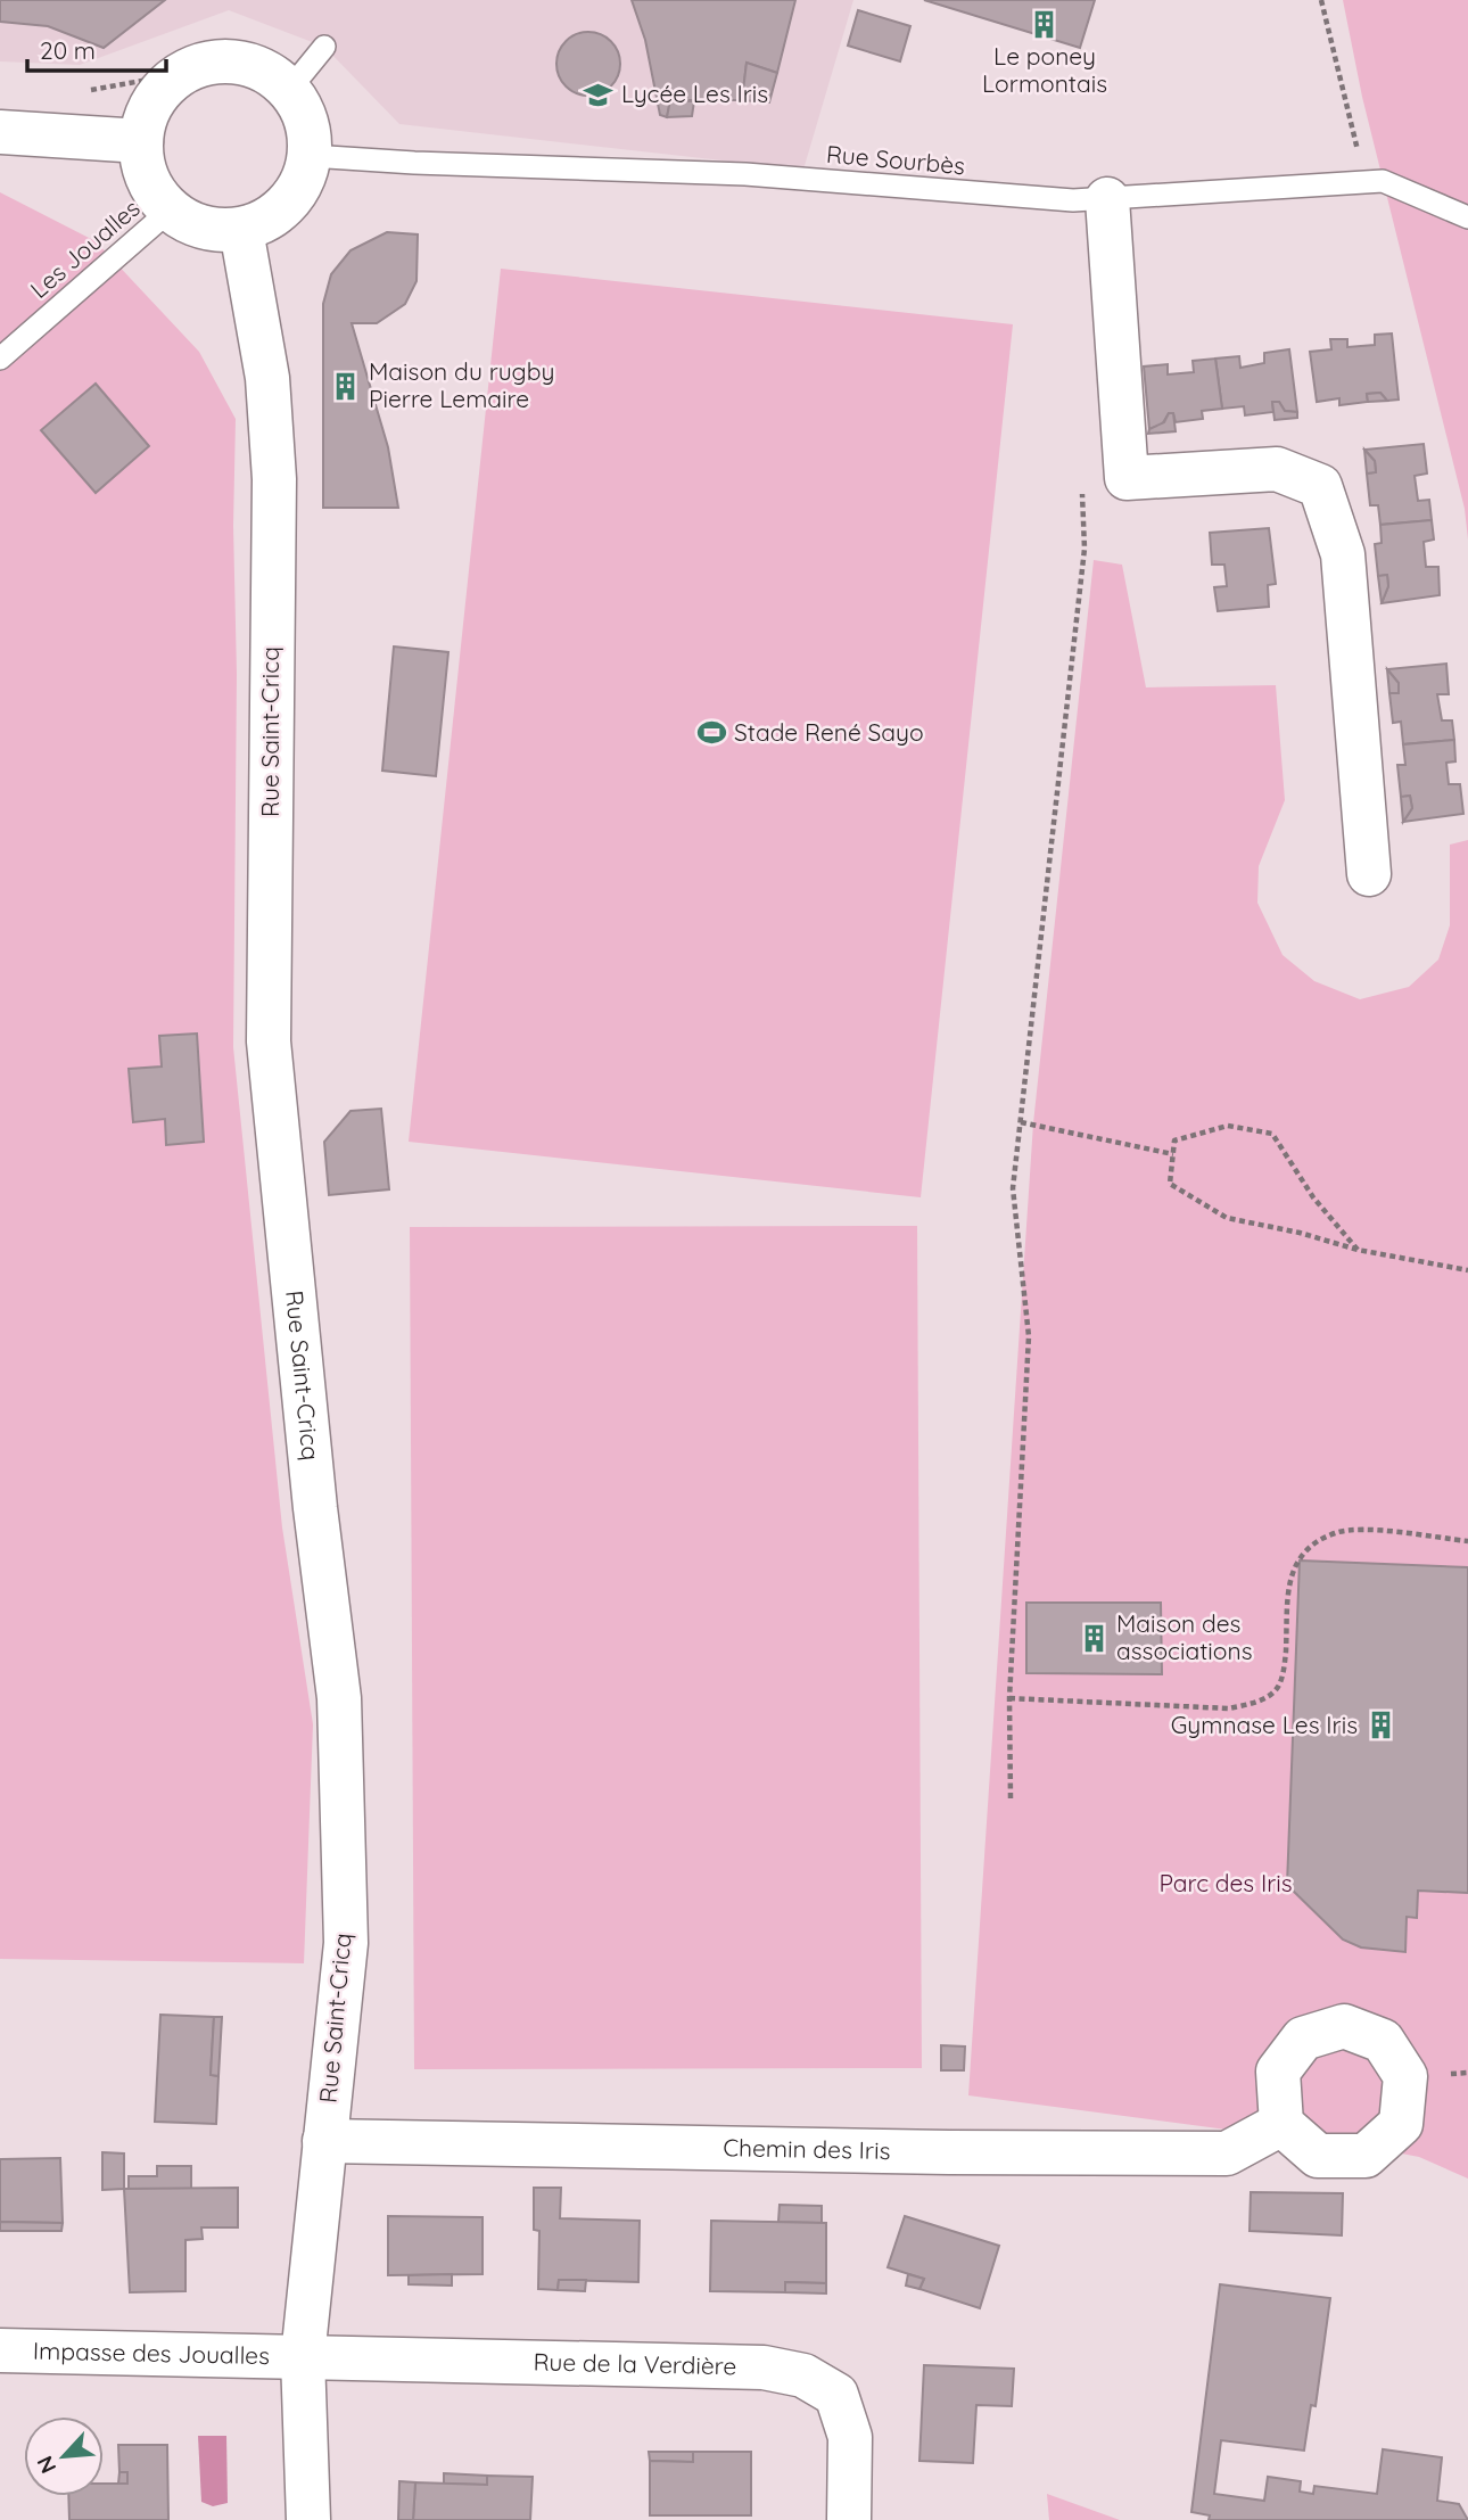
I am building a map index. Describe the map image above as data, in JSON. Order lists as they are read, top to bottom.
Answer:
{
  "streets": {
    "street": [
      "Rue Saint-Cricq",
      "Chemin des Iris",
      "Impasse des Joualles",
      "Rue de la Verdière"
    ],
    "lane": ["Rue Sourbès", "Les Joualles"]
  },
  "crossings": [
    ["Rue Sourbès", "Les Joualles"],
    ["Rue Sourbès", "Rue Saint-Cricq"],
    ["Les Joualles", "Rue Saint-Cricq"],
    ["Rue Saint-Cricq", "Chemin des Iris"],
    ["Rue Saint-Cricq", "Impasse des Joualles"],
    ["Rue Saint-Cricq", "Rue de la Verdière"],
    ["Impasse des Joualles", "Rue de la Verdière"]
  ],
  "parks": ["Parc des Iris"],
  "places": {
    "building": [
      "Le poney Lormontais",
      "Maison du rugby Pierre Lemaire",
      "Maison des associations",
      "Gymnase Les Iris"
    ],
    "school or university": ["Lycée Les Iris"],
    "sports": ["Stade René Sayo"]
  },
  "scale_bar": "20 m",
  "north": "bottom left"
}
